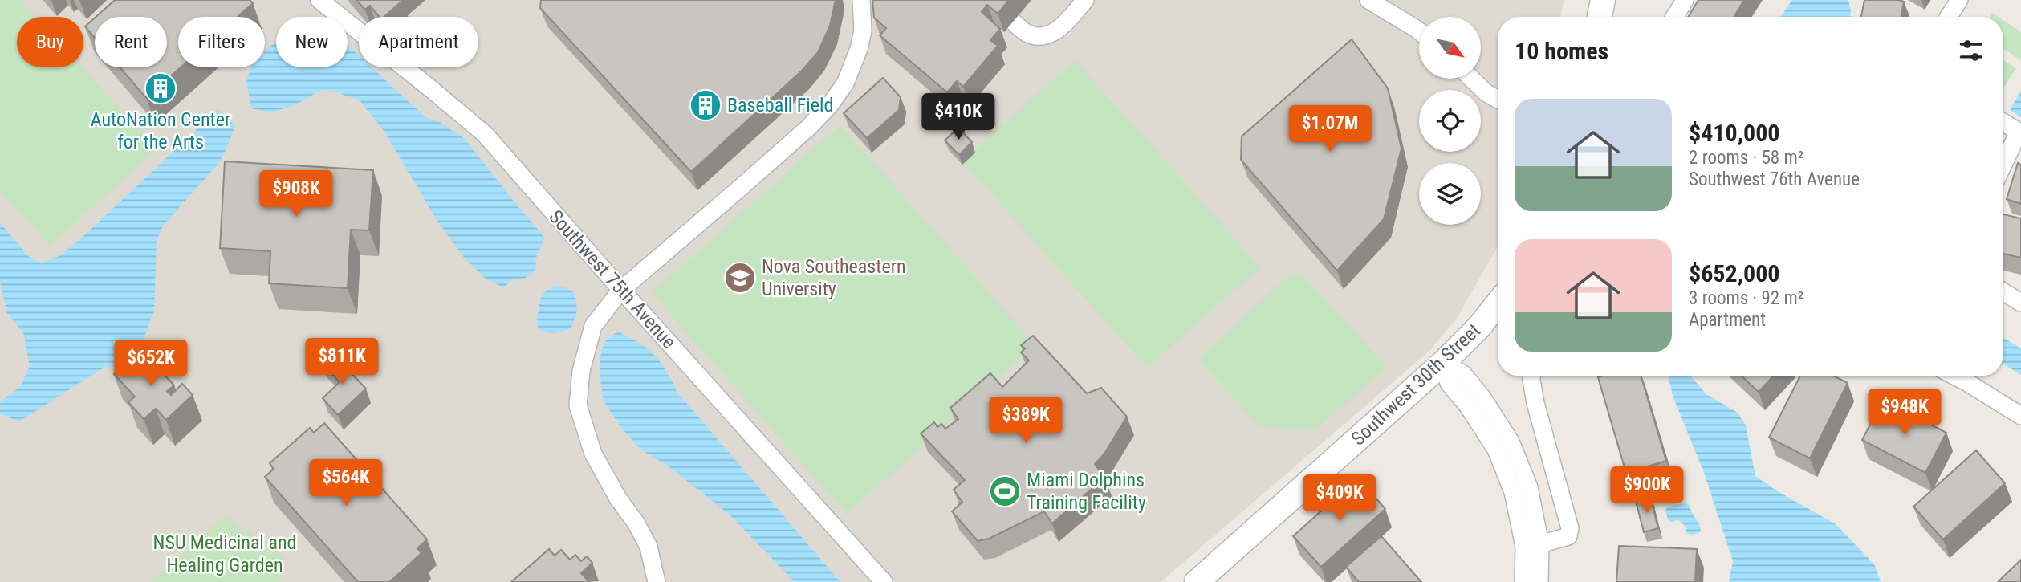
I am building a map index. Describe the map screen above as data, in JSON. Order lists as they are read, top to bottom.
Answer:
{
  "streets": {
    "street": ["Southwest 75th Avenue", "Southwest 30th Street"]
  },
  "parks": ["NSU Medicinal and Healing Garden"],
  "places": {
    "building": ["AutoNation Center for the Arts", "Baseball Field"],
    "school or university": ["Nova Southeastern University"],
    "sports": ["Miami Dolphins Training Facility"]
  },
  "north": "bottom right",
  "page": {
    "chip": [
      "Buy",
      "Rent",
      "Filters",
      "New",
      "Apartment"
    ],
    "heading": "10 homes",
    "list": [
      {
        "name": "$410,000",
        "note": "2 rooms · 58 m² · Southwest 76th Avenue"
      },
      {
        "name": "$652,000",
        "note": "3 rooms · 92 m² · Apartment"
      }
    ],
    "price": [
      "$410K",
      "$1.07M",
      "$908K",
      "$811K",
      "$652K",
      "$948K",
      "$389K",
      "$564K",
      "$900K",
      "$409K"
    ]
  }
}
